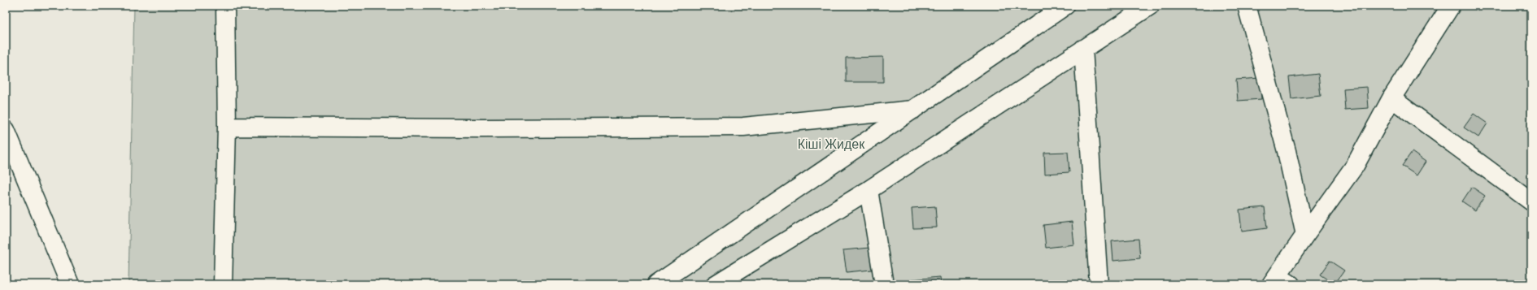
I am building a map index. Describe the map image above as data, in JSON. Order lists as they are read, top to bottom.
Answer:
{
  "parks": ["Кіші Жидек"]
}
